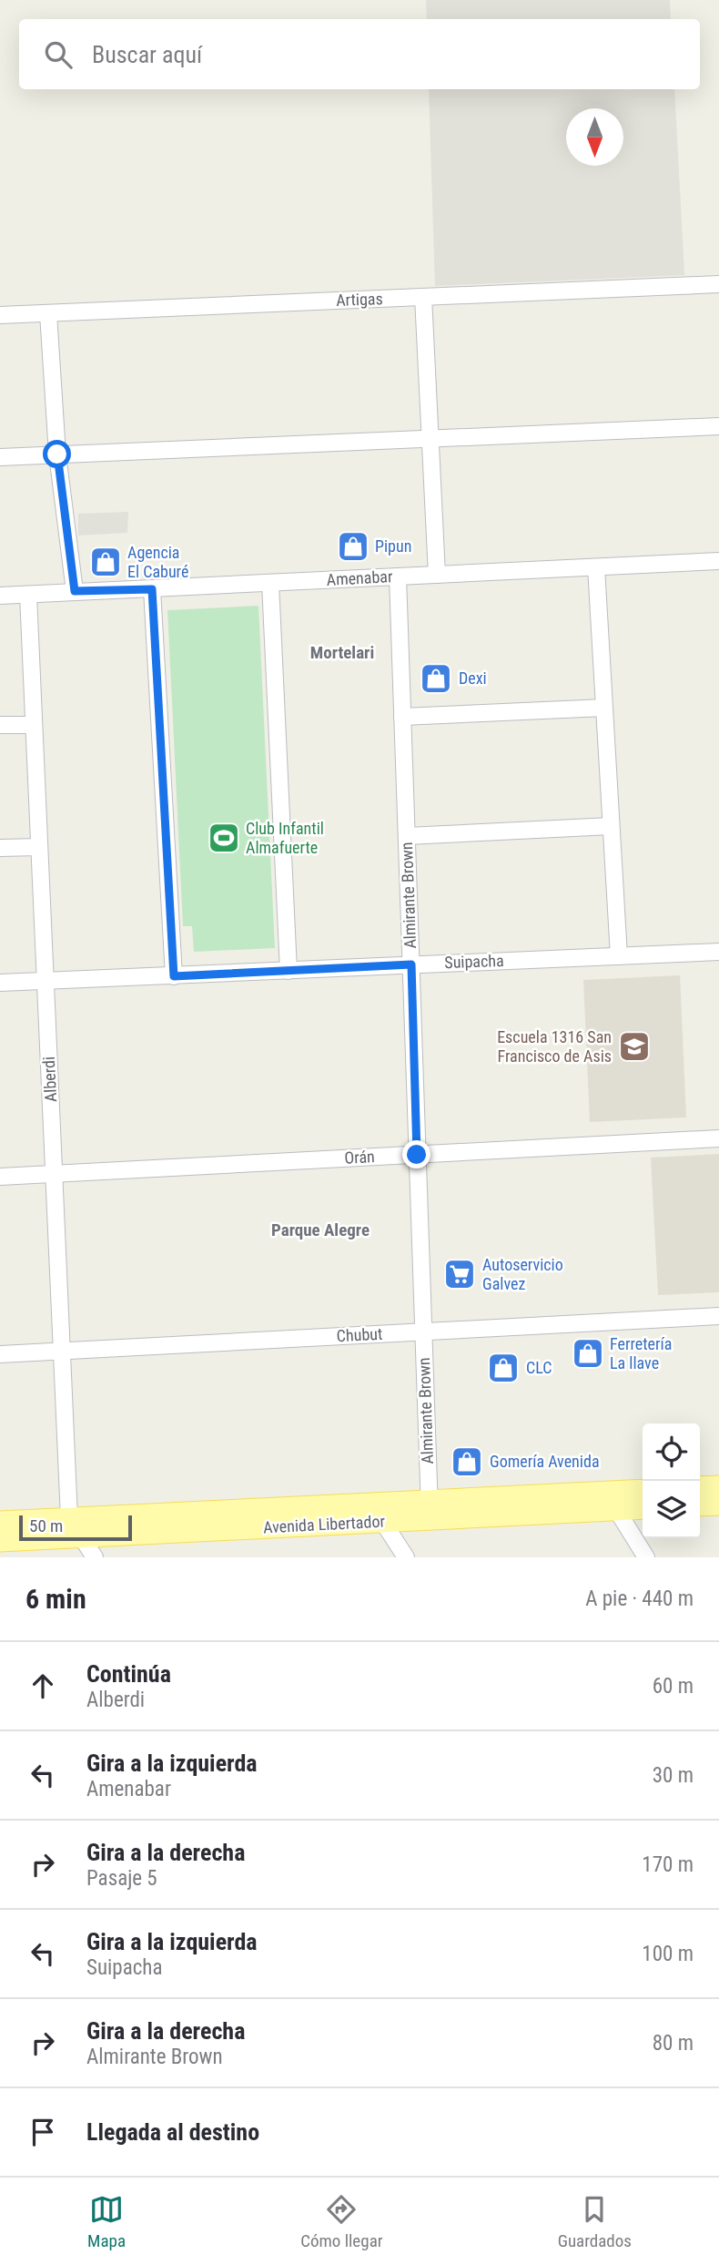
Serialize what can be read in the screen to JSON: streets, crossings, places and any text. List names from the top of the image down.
{
  "streets": {
    "main road": ["Avenida Libertador"],
    "street": [
      "Artigas",
      "Amenabar",
      "Almirante Brown",
      "Suipacha",
      "Alberdi",
      "Orán",
      "Chubut"
    ]
  },
  "crossings": [
    ["Amenabar", "Almirante Brown"],
    ["Amenabar", "Alberdi"],
    ["Almirante Brown", "Suipacha"],
    ["Almirante Brown", "Orán"],
    ["Almirante Brown", "Chubut"],
    ["Almirante Brown", "Avenida Libertador"],
    ["Suipacha", "Alberdi"],
    ["Alberdi", "Orán"],
    ["Alberdi", "Chubut"],
    ["Alberdi", "Avenida Libertador"]
  ],
  "districts": ["Mortelari", "Parque Alegre"],
  "places": {
    "shop": [
      "Pipun",
      "Agencia El Caburé",
      "Dexi",
      "Ferretería La llave",
      "CLC",
      "Gomería Avenida"
    ],
    "sports": ["Club Infantil Almafuerte"],
    "school or university": ["Escuela 1316 San Francisco de Asis"],
    "supermarket": ["Autoservicio Galvez"]
  },
  "scale_bar": "50 m",
  "north": "bottom",
  "page": {
    "search": "Buscar aquí",
    "scale": "50 m",
    "heading": ["6 min", "A pie · 440 m"],
    "list": [
      ["Continúa", "Alberdi", "60 m"],
      ["Gira a la izquierda", "Amenabar", "30 m"],
      ["Gira a la derecha", "Pasaje 5", "170 m"],
      ["Gira a la izquierda", "Suipacha", "100 m"],
      ["Gira a la derecha", "Almirante Brown", "80 m"],
      "Llegada al destino"
    ],
    "nav": ["Mapa", "Cómo llegar", "Guardados"]
  }
}
